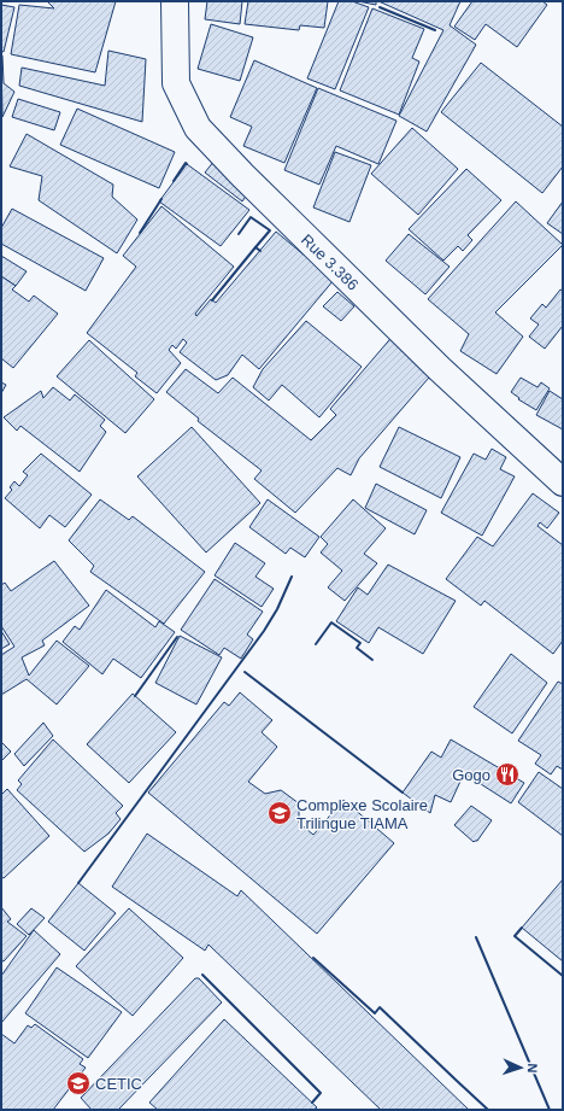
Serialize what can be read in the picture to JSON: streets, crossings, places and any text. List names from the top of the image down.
{
  "streets": {
    "street": ["Rue 3.386"]
  },
  "places": {
    "restaurant": ["Gogo"],
    "school or university": ["Complexe Scolaire Trilingue TIAMA", "CETIC"]
  },
  "north": "right"
}
